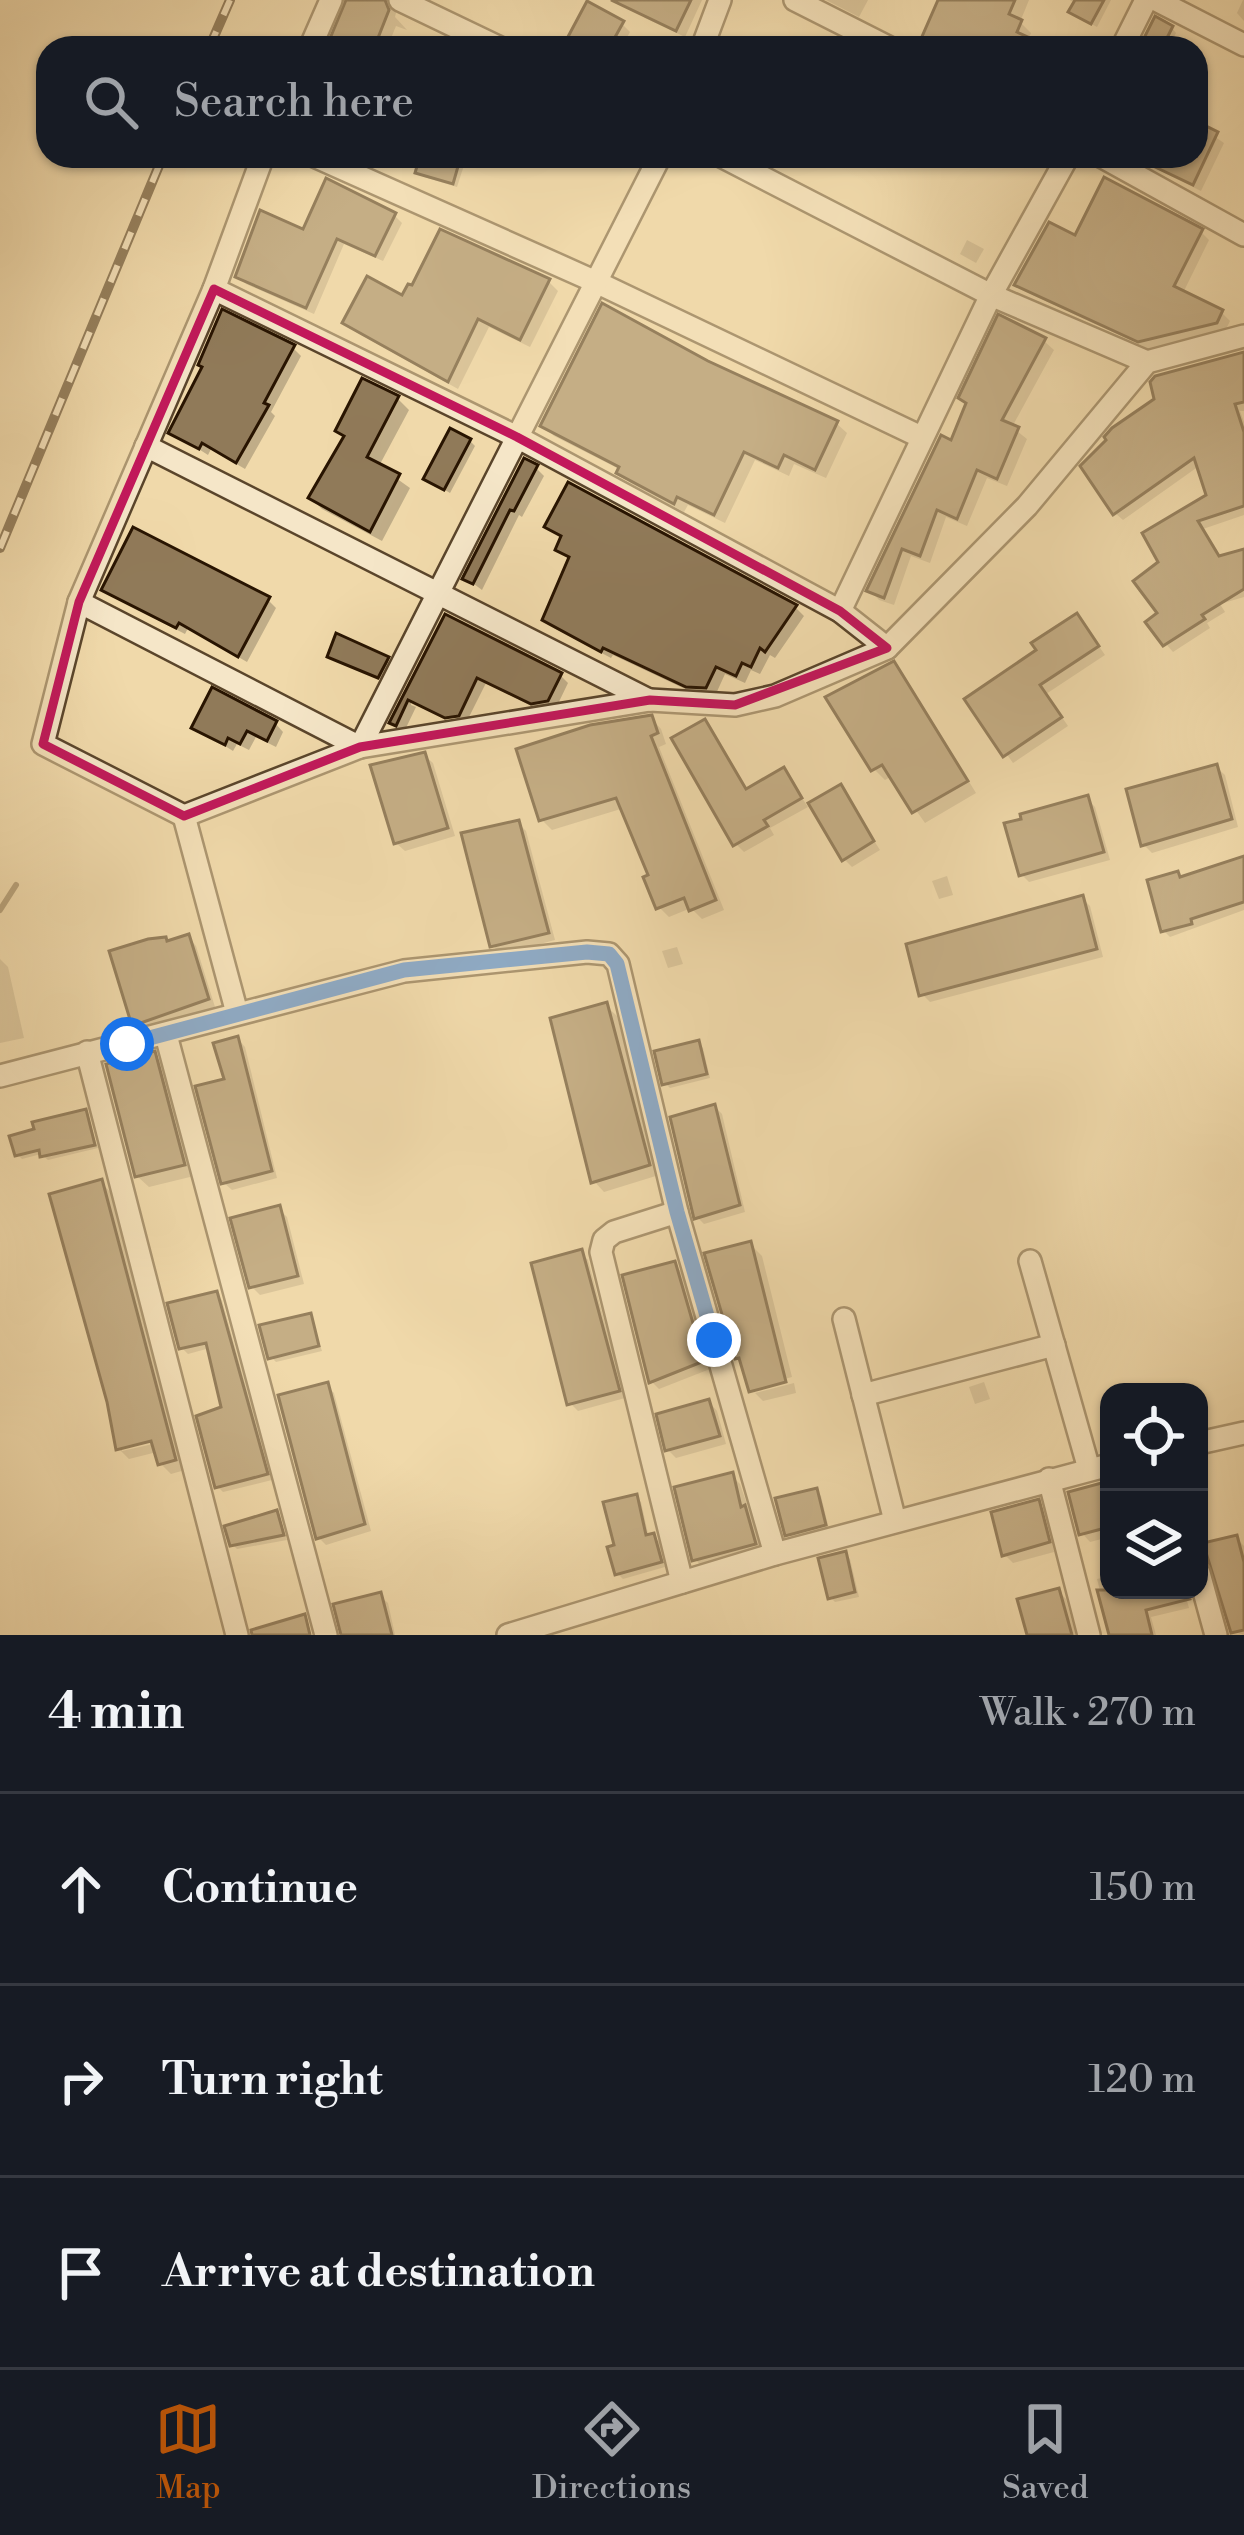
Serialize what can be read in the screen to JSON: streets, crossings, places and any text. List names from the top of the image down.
{
  "page": {
    "search": "Search here",
    "heading": ["4 min", "Walk · 270 m"],
    "list": [
      ["Continue", "150 m"],
      ["Turn right", "120 m"],
      "Arrive at destination"
    ],
    "nav": ["Map", "Directions", "Saved"]
  }
}
